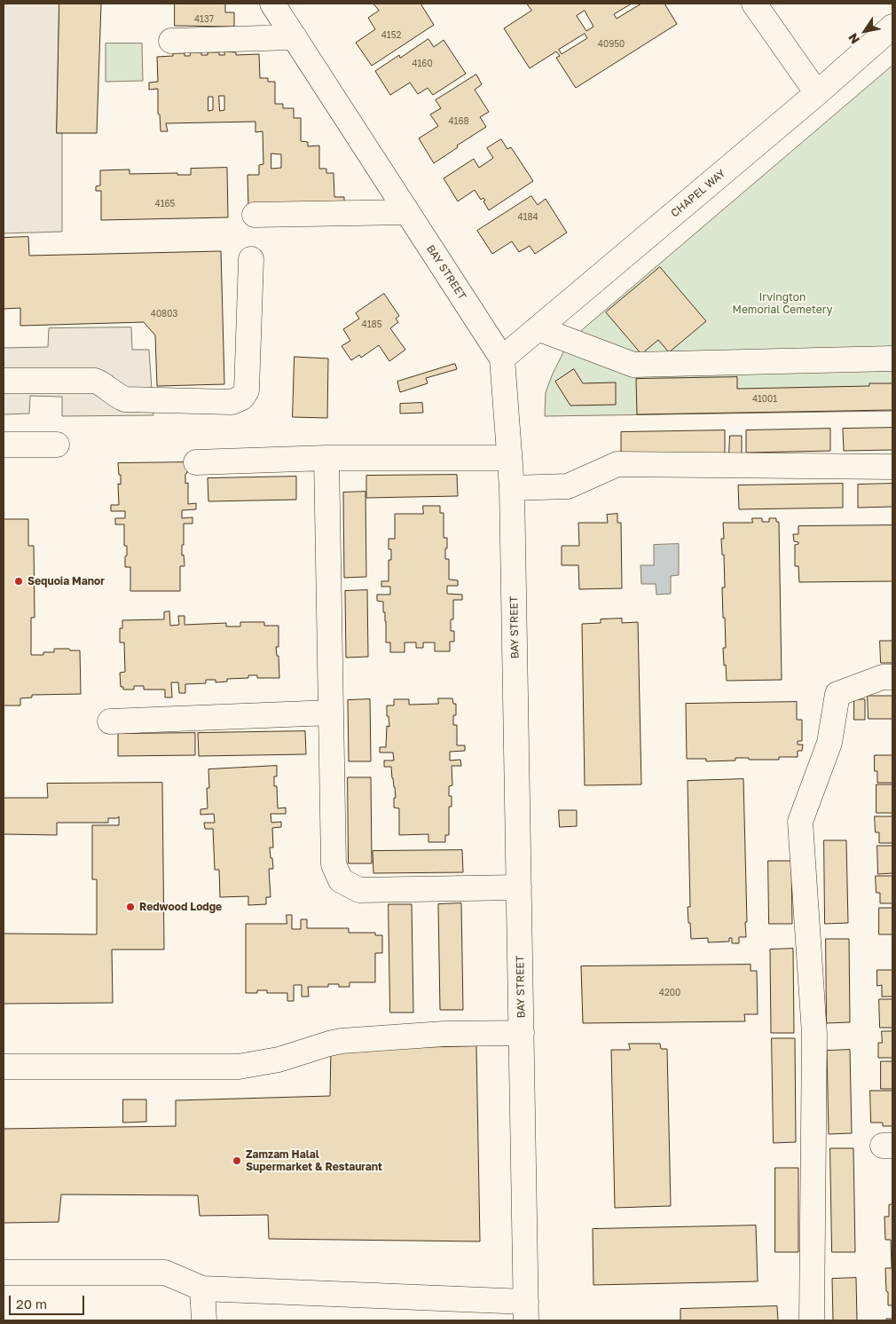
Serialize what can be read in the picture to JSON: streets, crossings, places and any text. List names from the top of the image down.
{
  "streets": {
    "street": ["CHAPEL WAY", "BAY STREET"]
  },
  "crossings": [
    ["CHAPEL WAY", "BAY STREET"]
  ],
  "parks": ["Irvington Memorial Cemetery"],
  "places": ["Sequoia Manor", "Redwood Lodge", "Zamzam Halal Supermarket & Restaurant"],
  "house_numbers": [
    "4137",
    "4152",
    "40950",
    "4160",
    "4168",
    "4165",
    "4184",
    "40803",
    "4185",
    "41001",
    "4200"
  ],
  "scale_bar": "20 m",
  "north": "bottom left"
}
